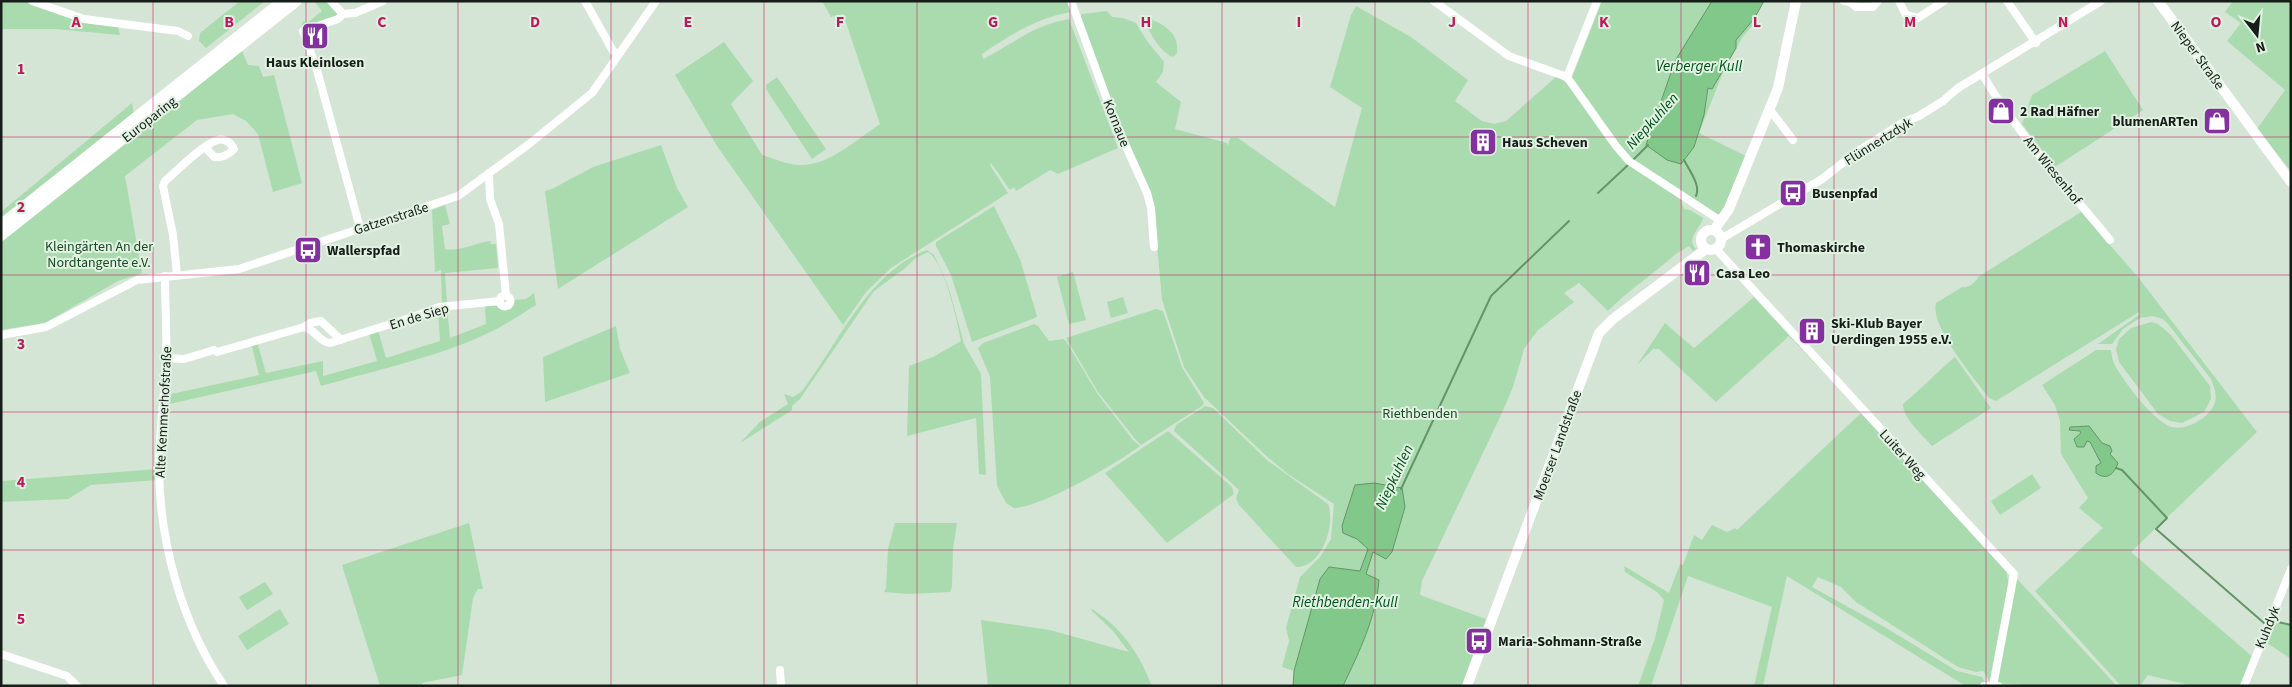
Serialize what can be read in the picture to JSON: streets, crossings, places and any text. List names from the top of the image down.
{
  "streets": {
    "main road": ["Nieper Straße", "Europaring", "Moerser Landstraße"],
    "street": [
      "Kornaue",
      "Flünnertzdyk",
      "Am Wiesenhof",
      "Gatzenstraße",
      "En de Siep",
      "Alte Kemmerhofstraße",
      "Luiter Weg",
      "Kuhdyk"
    ]
  },
  "crossings": [
    ["Flünnertzdyk", "Am Wiesenhof"],
    ["Flünnertzdyk", "Moerser Landstraße"],
    ["Flünnertzdyk", "Luiter Weg"],
    ["Gatzenstraße", "En de Siep"],
    ["Gatzenstraße", "Alte Kemmerhofstraße"],
    ["Moerser Landstraße", "Luiter Weg"]
  ],
  "water": ["Verberger Kull", "Niepkuhlen", "Riethbenden-Kull"],
  "parks": ["Kleingärten An der Nordtangente e.V.", "Riethbenden"],
  "places": {
    "restaurant": ["Haus Kleinlosen", "Casa Leo"],
    "shop": ["2 Rad Häfner", "blumenARTen"],
    "building": ["Haus Scheven", "Ski-Klub Bayer Uerdingen 1955 e.V."],
    "bus stop": ["Busenpfad", "Wallerspfad", "Maria-Sohmann-Straße"],
    "church": ["Thomaskirche"]
  },
  "north": "bottom",
  "grid": {
    "columns": [
      "A",
      "B",
      "C",
      "D",
      "E",
      "F",
      "G",
      "H",
      "I",
      "J",
      "K",
      "L",
      "M",
      "N",
      "O"
    ],
    "rows": [
      "1",
      "2",
      "3",
      "4",
      "5"
    ]
  }
}
